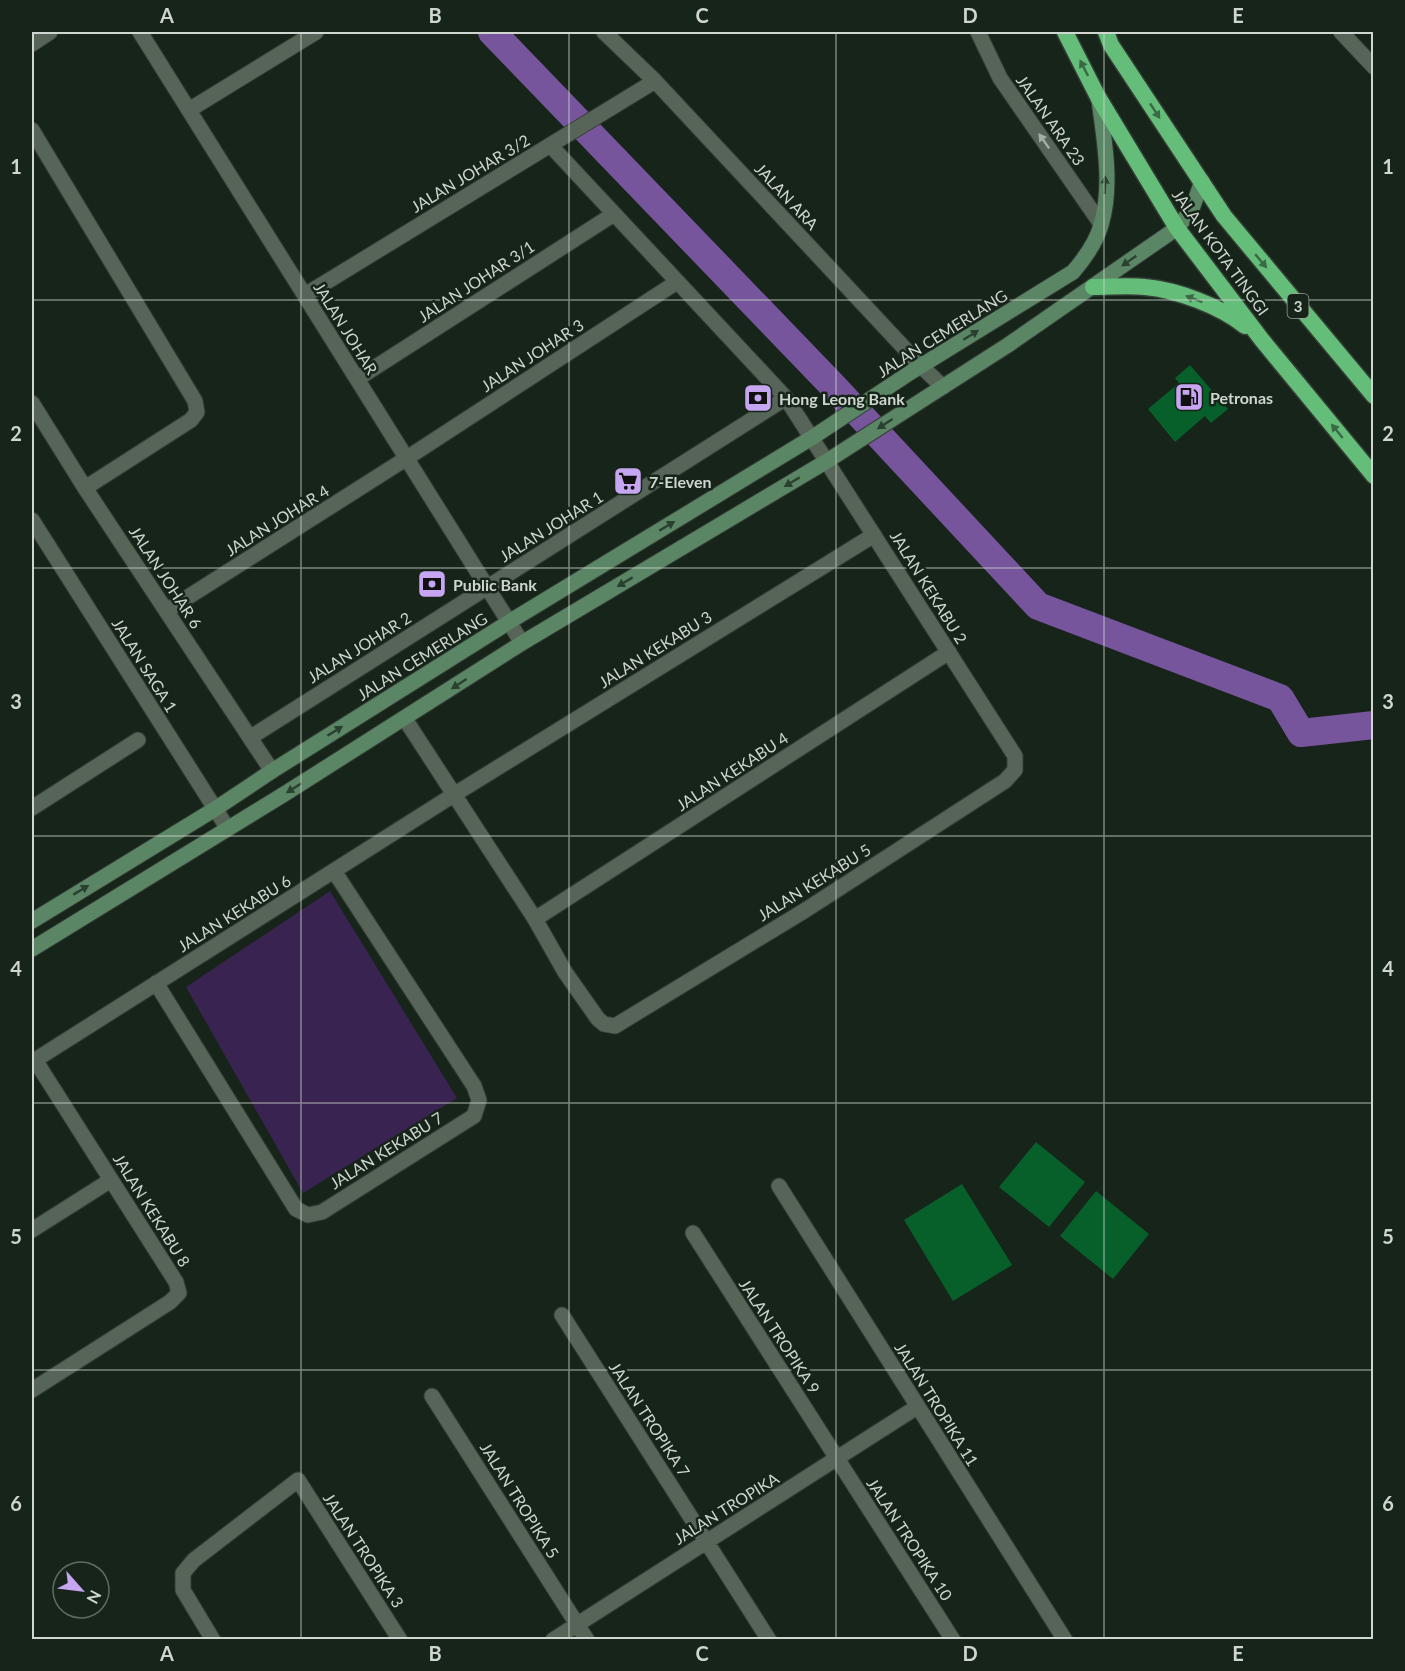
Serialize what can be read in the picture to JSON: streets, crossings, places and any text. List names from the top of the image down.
{
  "streets": {
    "highway": ["JALAN KOTA TINGGI", "3"],
    "main road": ["JALAN CEMERLANG"],
    "street": [
      "JALAN ARA 23",
      "JALAN JOHAR 3/2",
      "JALAN ARA",
      "JALAN JOHAR 3/1",
      "JALAN JOHAR",
      "JALAN JOHAR 3",
      "JALAN JOHAR 4",
      "JALAN JOHAR 1",
      "JALAN JOHAR 6",
      "JALAN KEKABU 2",
      "JALAN JOHAR 2",
      "JALAN KEKABU 3",
      "JALAN SAGA 1",
      "JALAN KEKABU 4",
      "JALAN KEKABU 5",
      "JALAN KEKABU 6",
      "JALAN KEKABU 7",
      "JALAN KEKABU 8",
      "JALAN TROPIKA 9",
      "JALAN TROPIKA 11",
      "JALAN TROPIKA 7",
      "JALAN TROPIKA 5",
      "JALAN TROPIKA",
      "JALAN TROPIKA 10",
      "JALAN TROPIKA 3"
    ]
  },
  "crossings": [
    ["JALAN ARA 23", "JALAN CEMERLANG"],
    ["JALAN JOHAR 3/2", "JALAN ARA"],
    ["JALAN JOHAR 3/2", "JALAN JOHAR"],
    ["JALAN ARA", "JALAN CEMERLANG"],
    ["JALAN KOTA TINGGI", "JALAN CEMERLANG"],
    ["JALAN JOHAR 3/1", "JALAN JOHAR"],
    ["JALAN JOHAR", "JALAN CEMERLANG"],
    ["JALAN JOHAR", "JALAN JOHAR 3"],
    ["JALAN JOHAR", "JALAN JOHAR 4"],
    ["JALAN JOHAR", "JALAN JOHAR 1"],
    ["JALAN JOHAR", "JALAN JOHAR 2"],
    ["JALAN CEMERLANG", "JALAN JOHAR 6"],
    ["JALAN CEMERLANG", "JALAN KEKABU 2"],
    ["JALAN CEMERLANG", "JALAN SAGA 1"],
    ["JALAN JOHAR 3", "JALAN JOHAR 4"],
    ["JALAN JOHAR 4", "JALAN JOHAR 6"],
    ["JALAN JOHAR 1", "JALAN JOHAR 2"],
    ["JALAN JOHAR 6", "JALAN JOHAR 2"],
    ["JALAN KEKABU 2", "JALAN KEKABU 3"],
    ["JALAN KEKABU 2", "JALAN KEKABU 4"],
    ["JALAN KEKABU 2", "JALAN KEKABU 5"],
    ["JALAN KEKABU 3", "JALAN KEKABU 6"],
    ["JALAN KEKABU 4", "JALAN KEKABU 5"],
    ["JALAN KEKABU 6", "JALAN KEKABU 7"],
    ["JALAN KEKABU 6", "JALAN KEKABU 8"],
    ["JALAN TROPIKA 9", "JALAN TROPIKA"],
    ["JALAN TROPIKA 9", "JALAN TROPIKA 10"],
    ["JALAN TROPIKA 11", "JALAN TROPIKA"],
    ["JALAN TROPIKA 7", "JALAN TROPIKA"],
    ["JALAN TROPIKA 5", "JALAN TROPIKA"],
    ["JALAN TROPIKA", "JALAN TROPIKA 10"]
  ],
  "one_way": ["JALAN ARA 23"],
  "places": {
    "fuel station": ["Petronas"],
    "bank": ["Hong Leong Bank", "Public Bank"],
    "supermarket": ["7-Eleven"]
  },
  "north": "bottom right",
  "grid": {
    "columns": [
      "A",
      "B",
      "C",
      "D",
      "E"
    ],
    "rows": [
      "1",
      "2",
      "3",
      "4",
      "5",
      "6"
    ]
  }
}
